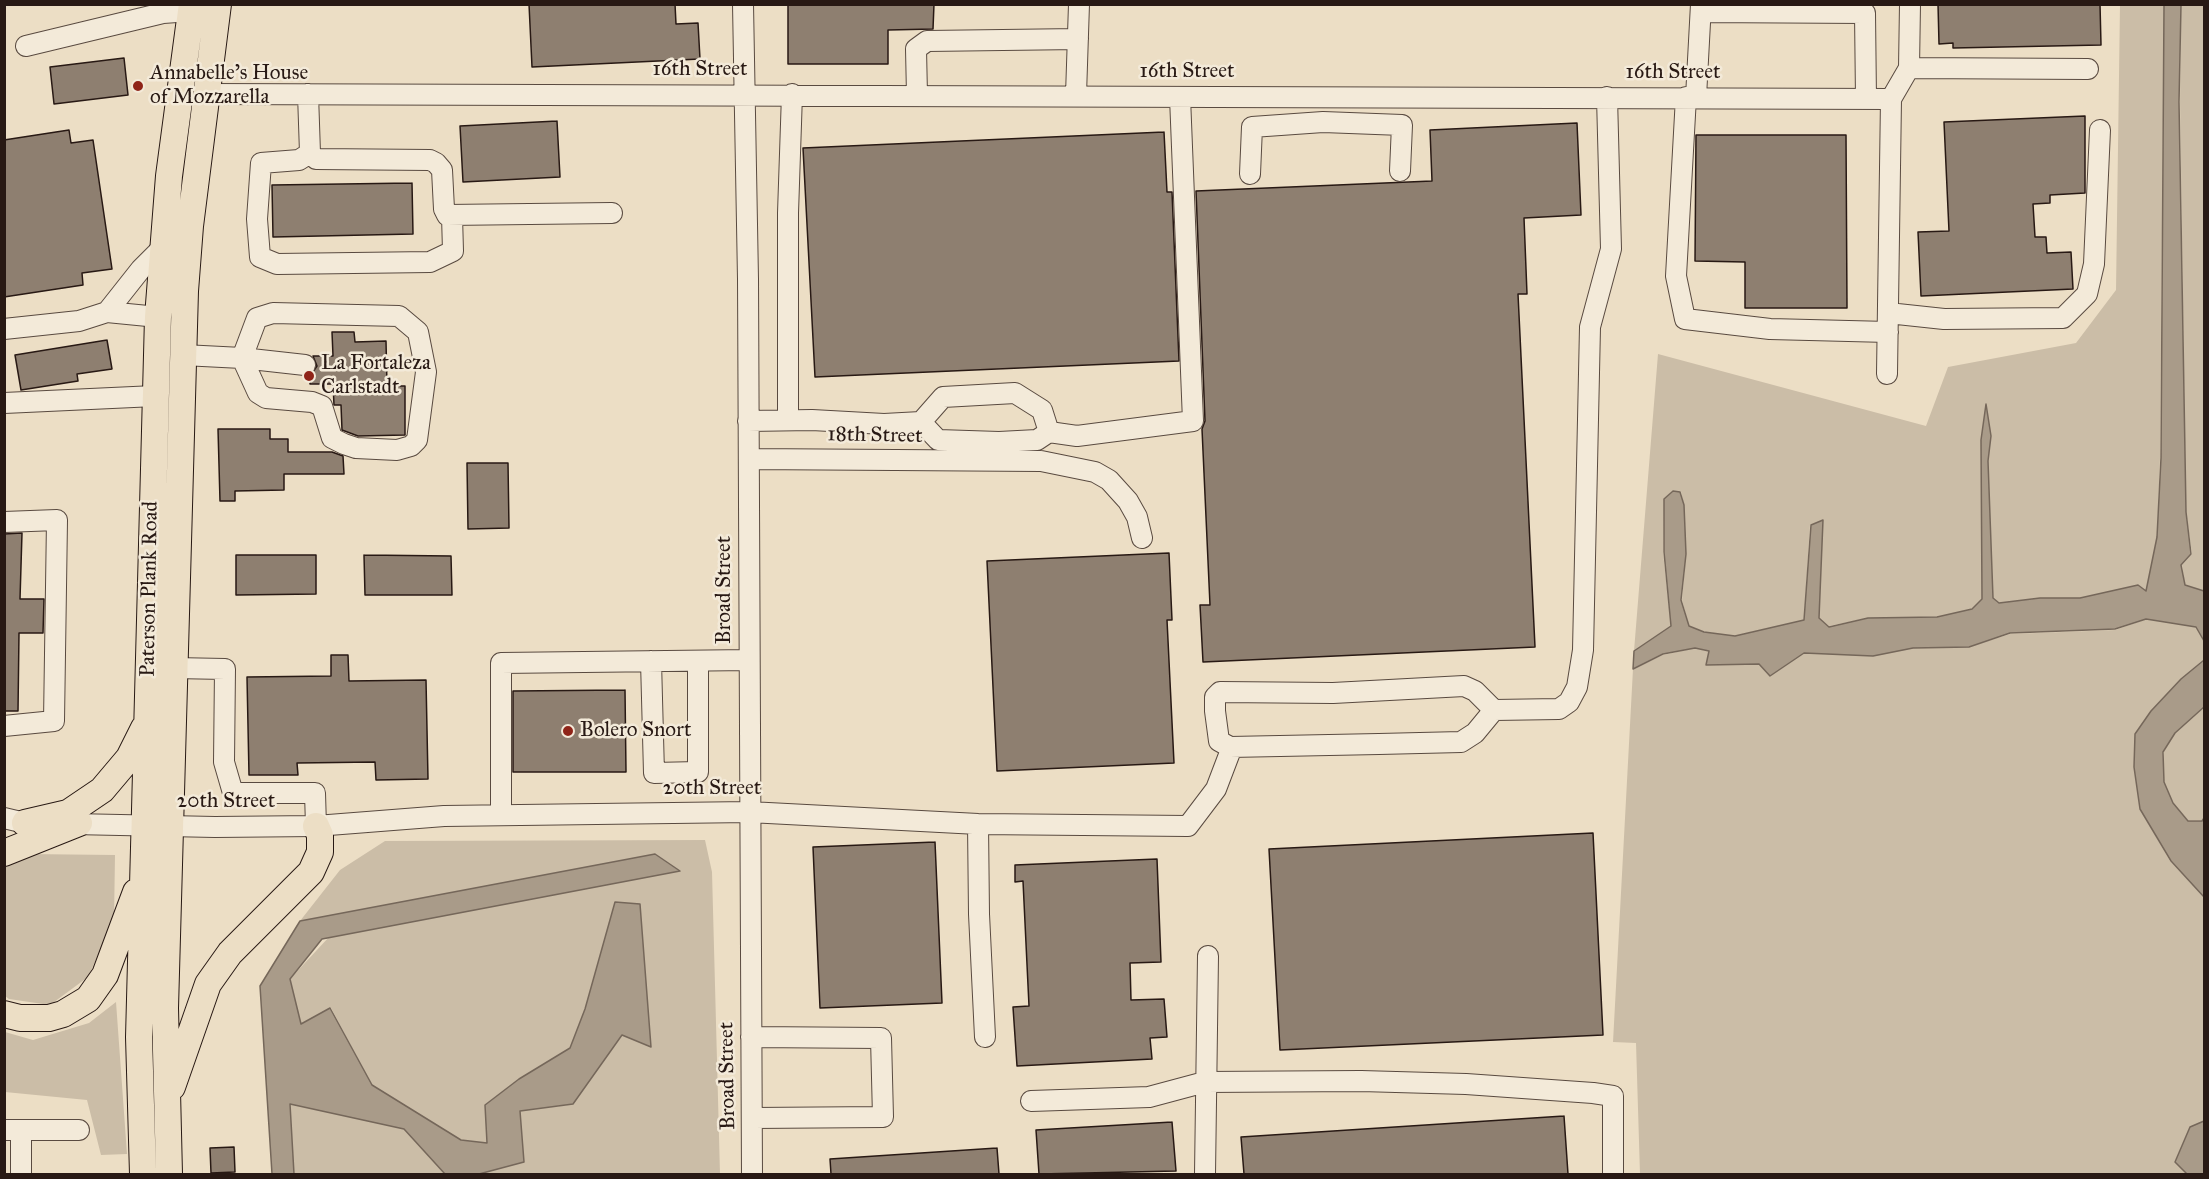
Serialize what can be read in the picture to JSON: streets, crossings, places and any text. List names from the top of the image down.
{
  "streets": {
    "main road": ["Paterson Plank Road"],
    "street": [
      "16th Street",
      "18th Street",
      "Broad Street",
      "20th Street"
    ]
  },
  "crossings": [
    ["16th Street", "Paterson Plank Road"],
    ["16th Street", "Broad Street"],
    ["18th Street", "Broad Street"],
    ["Paterson Plank Road", "20th Street"],
    ["Broad Street", "20th Street"]
  ],
  "places": ["Annabelle's House of Mozzarella", "La Fortaleza Carlstadt", "Bolero Snort"]
}
